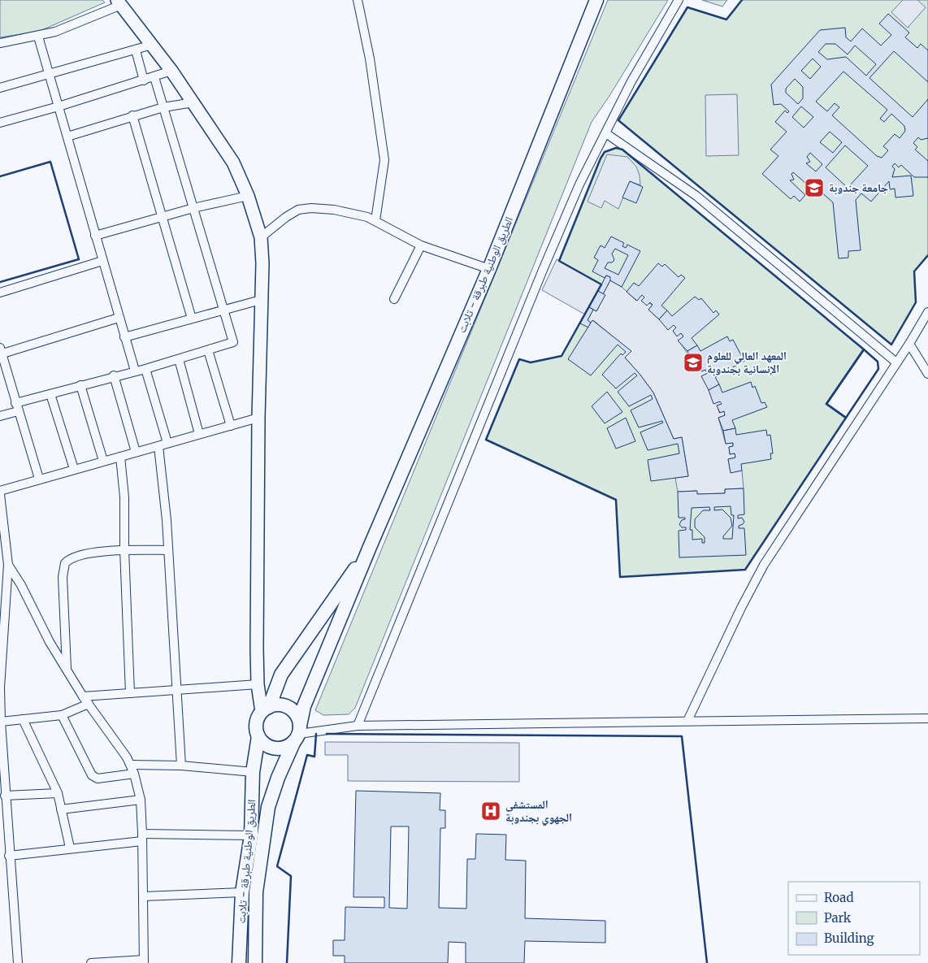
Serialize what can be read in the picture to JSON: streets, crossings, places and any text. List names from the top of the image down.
{
  "streets": {
    "main road": ["الطريق الوطنية طبرقة - تلابت"]
  },
  "places": {
    "school or university": ["جامعة جندوبة", "المعهد العالي للعلوم الإنسانية بجندوبة"],
    "hospital": ["المستشفى الجهوي بجندوبة"]
  },
  "legend": ["Road", "Park", "Building"]
}
